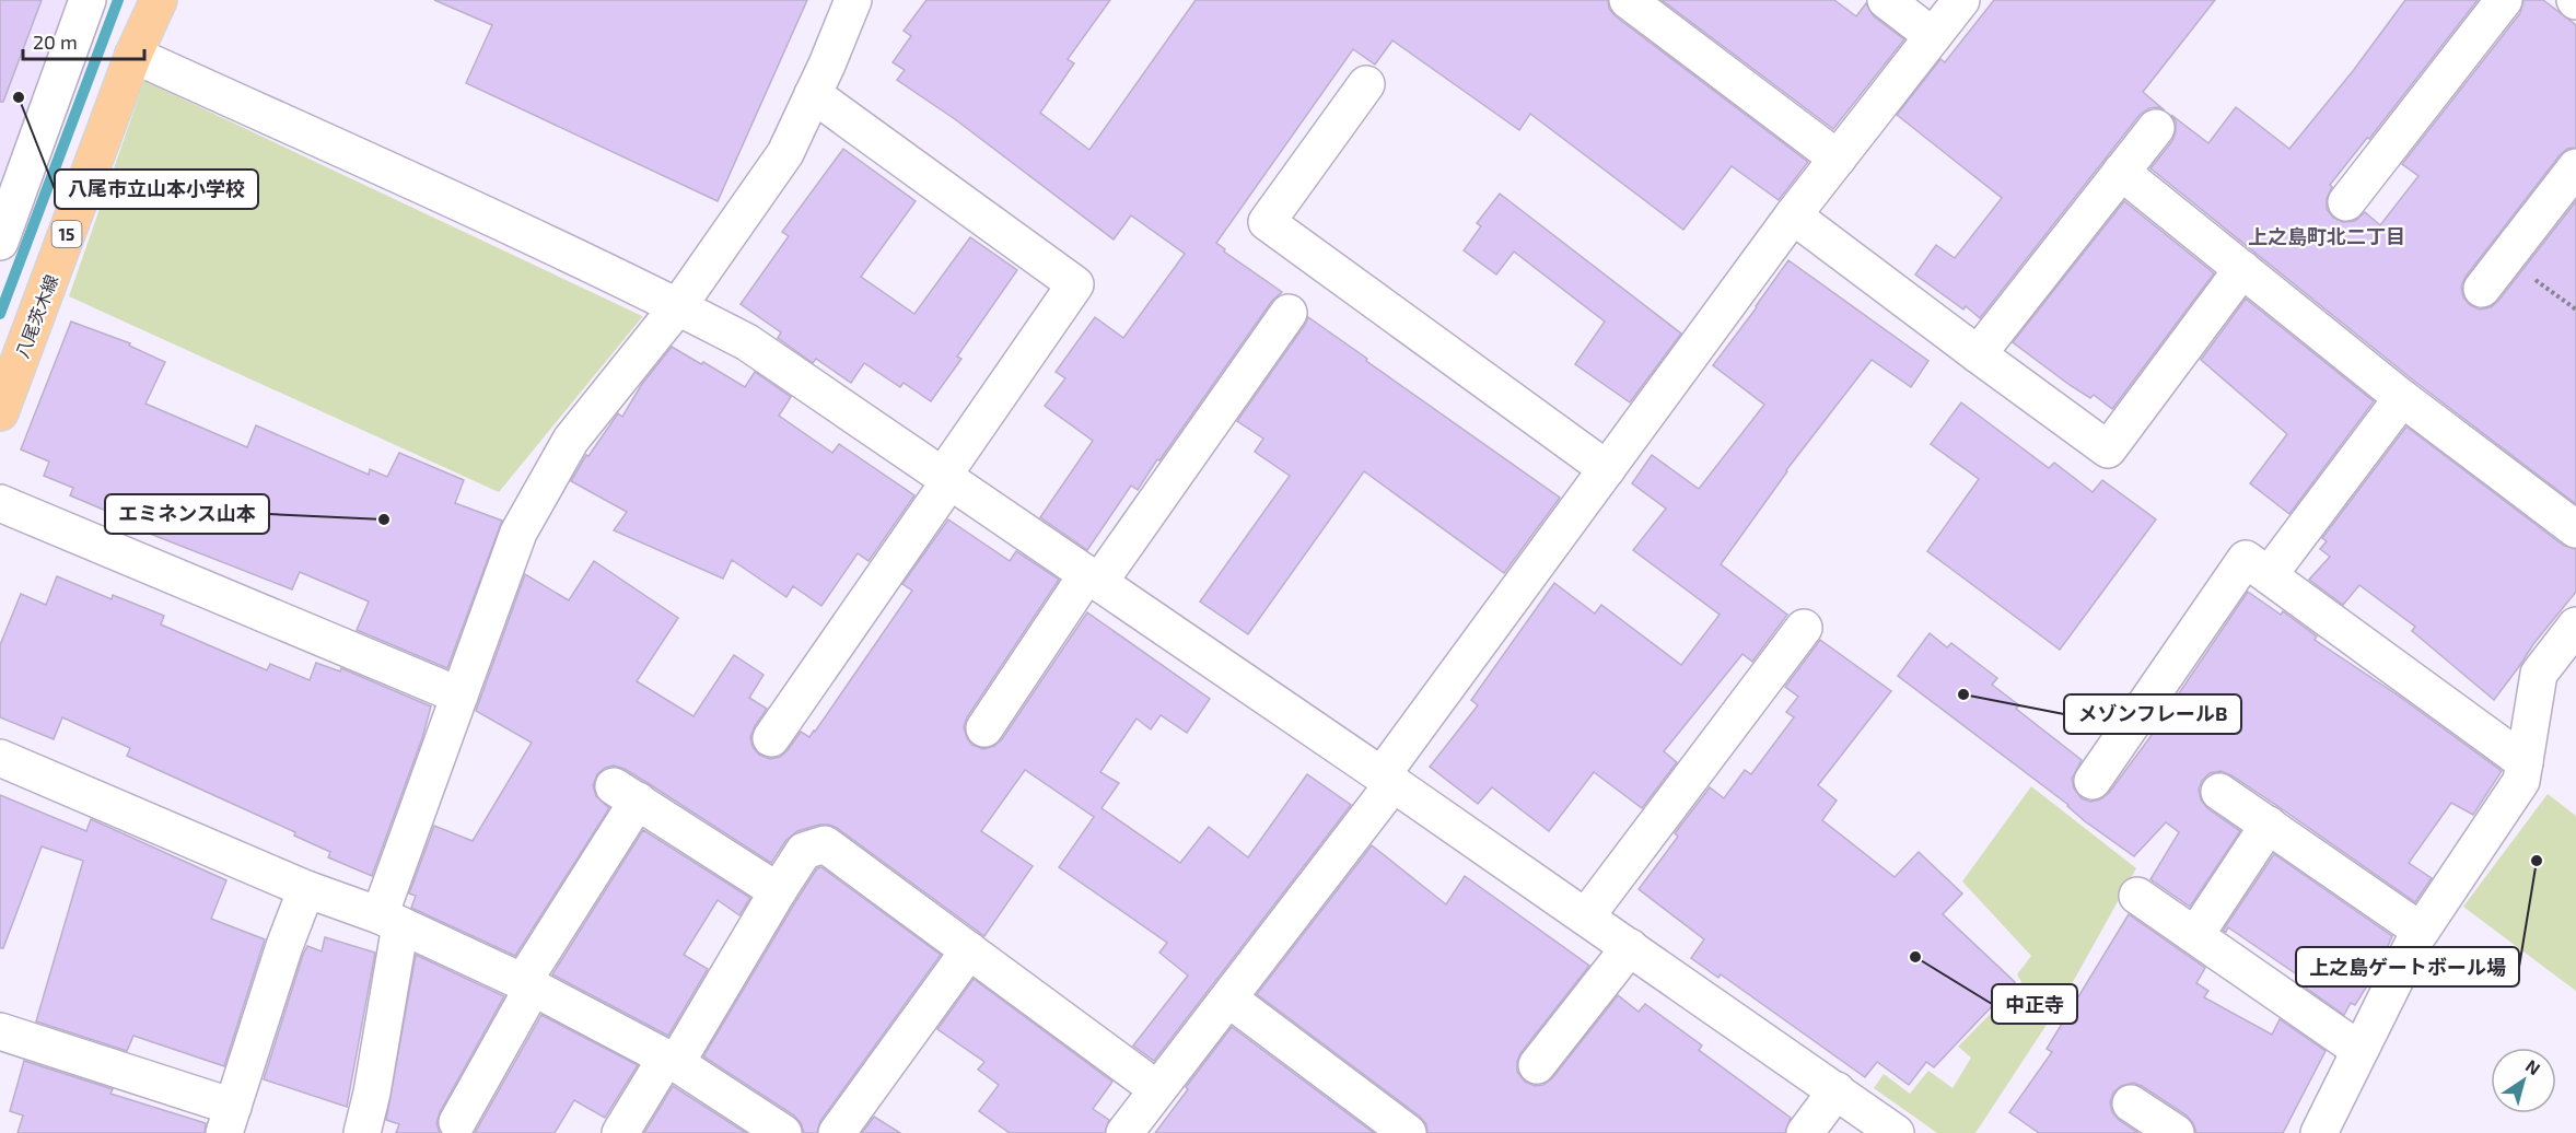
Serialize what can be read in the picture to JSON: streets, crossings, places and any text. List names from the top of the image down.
{
  "streets": {
    "main road": ["15", "八尾茨木線"]
  },
  "districts": ["上之島町北二丁目"],
  "places": [
    "八尾市立山本小学校",
    "エミネンス山本",
    "メゾンフレールB",
    "上之島ゲートボール場",
    "中正寺"
  ],
  "scale_bar": "20 m",
  "north": "top right"
}
